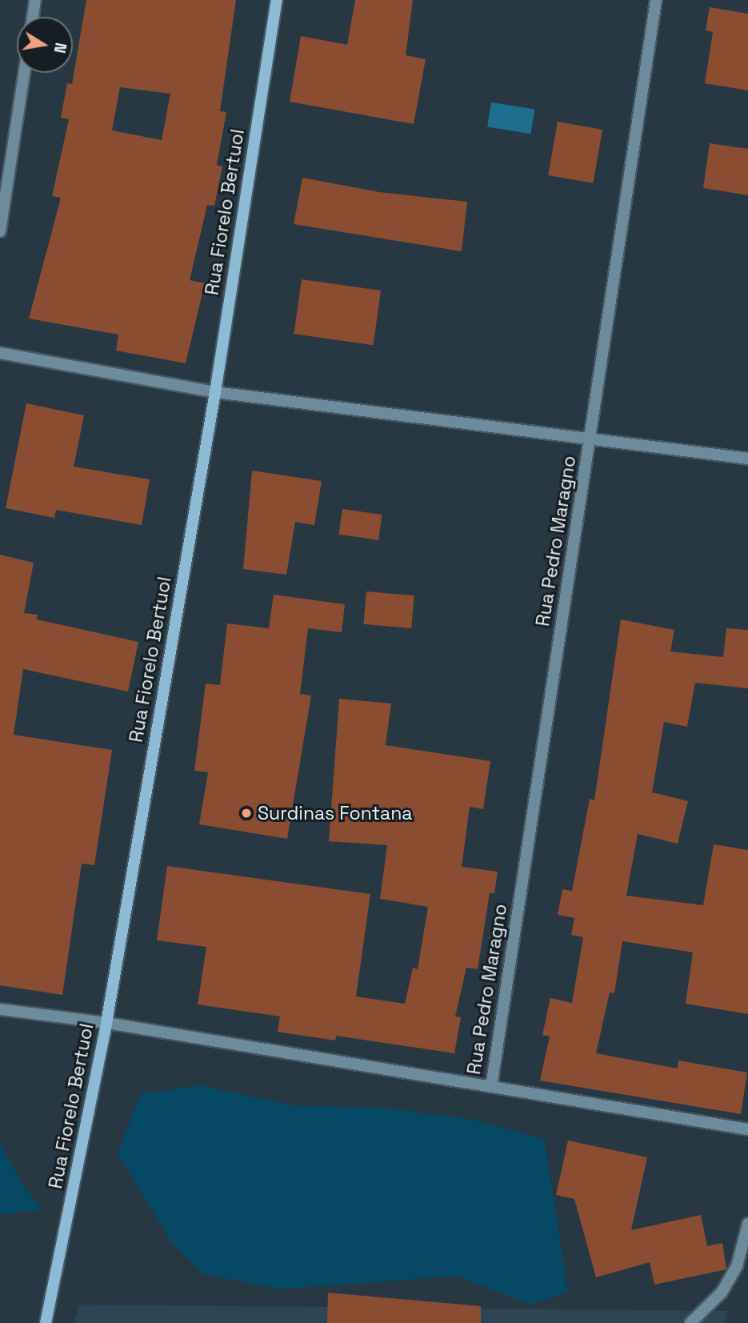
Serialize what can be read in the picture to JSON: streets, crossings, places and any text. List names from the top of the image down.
{
  "streets": {
    "main road": ["Rua Fiorelo Bertuol"],
    "street": ["Rua Pedro Maragno"]
  },
  "places": ["Surdinas Fontana"],
  "north": "right"
}
